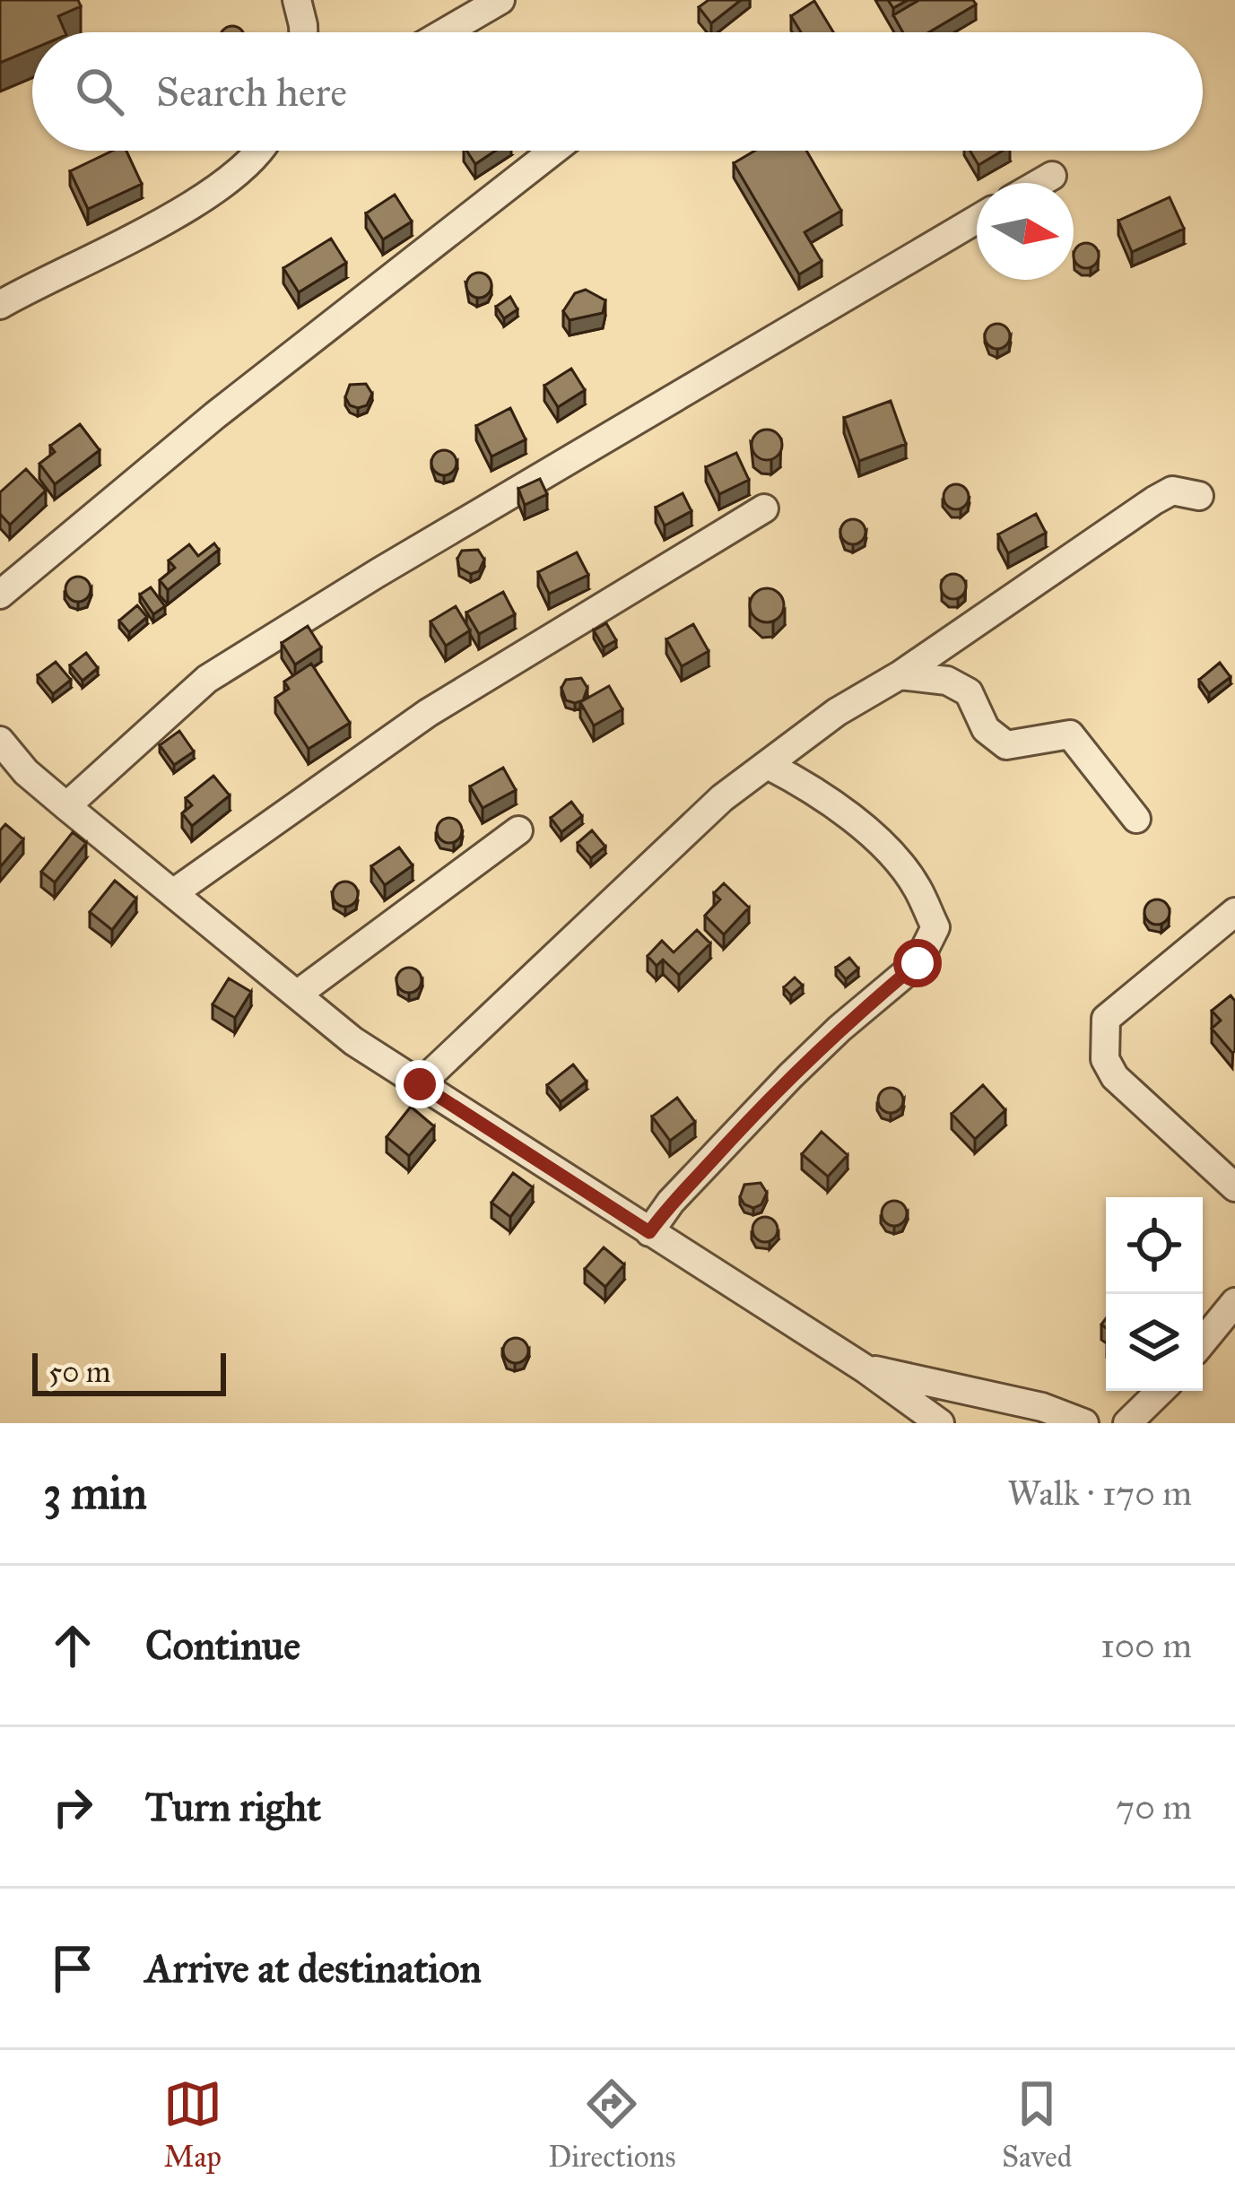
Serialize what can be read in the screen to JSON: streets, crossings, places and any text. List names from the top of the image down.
{
  "scale_bar": "50 m",
  "north": "right",
  "page": {
    "search": "Search here",
    "scale": "50 m",
    "heading": ["3 min", "Walk · 170 m"],
    "list": [
      ["Continue", "100 m"],
      ["Turn right", "70 m"],
      "Arrive at destination"
    ],
    "nav": ["Map", "Directions", "Saved"]
  }
}
